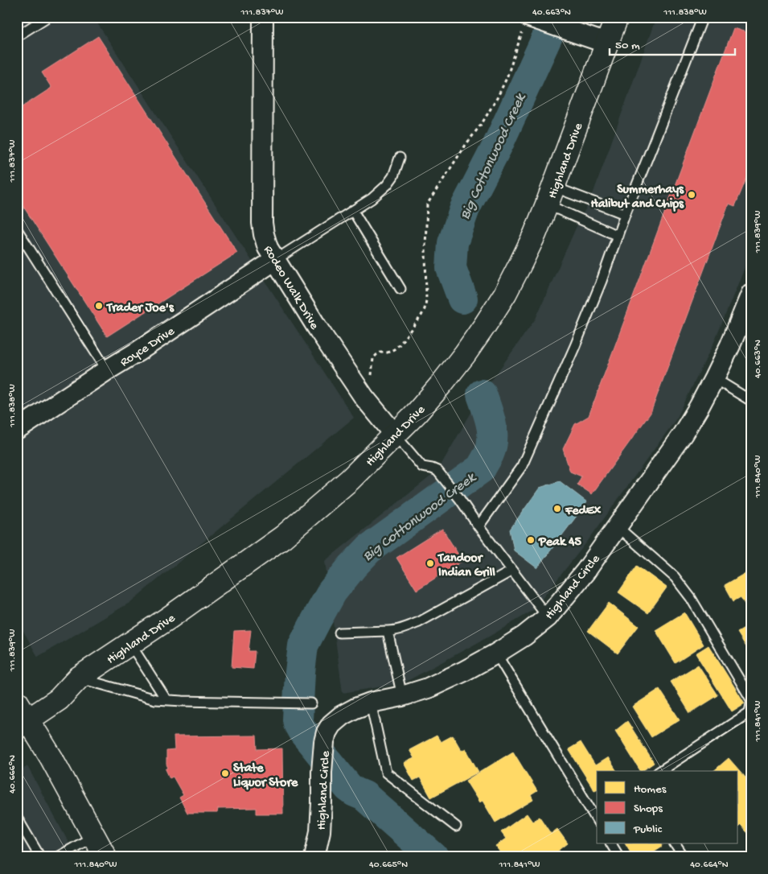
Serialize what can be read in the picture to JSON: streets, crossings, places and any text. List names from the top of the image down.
{
  "streets": {
    "main road": ["Highland Drive"],
    "street": ["Rodeo Walk Drive", "Royce Drive", "Highland Circle"]
  },
  "crossings": [
    ["Highland Drive", "Rodeo Walk Drive"],
    ["Rodeo Walk Drive", "Royce Drive"]
  ],
  "water": ["Big Cottonwood Creek"],
  "places": [
    "Summerhays Halibut and Chips",
    "Trader Joe's",
    "FedEx",
    "Peak 45",
    "Tandoor Indian Grill",
    "State Liquor Store"
  ],
  "legend": ["Homes", "Shops", "Public"],
  "scale_bar": "50 m",
  "coordinates": [
    "111.837°W",
    "40.663°N",
    "111.838°W",
    "111.839°W",
    "111.840°W",
    "111.841°W",
    "40.666°N",
    "40.665°N",
    "40.664°N"
  ]
}
